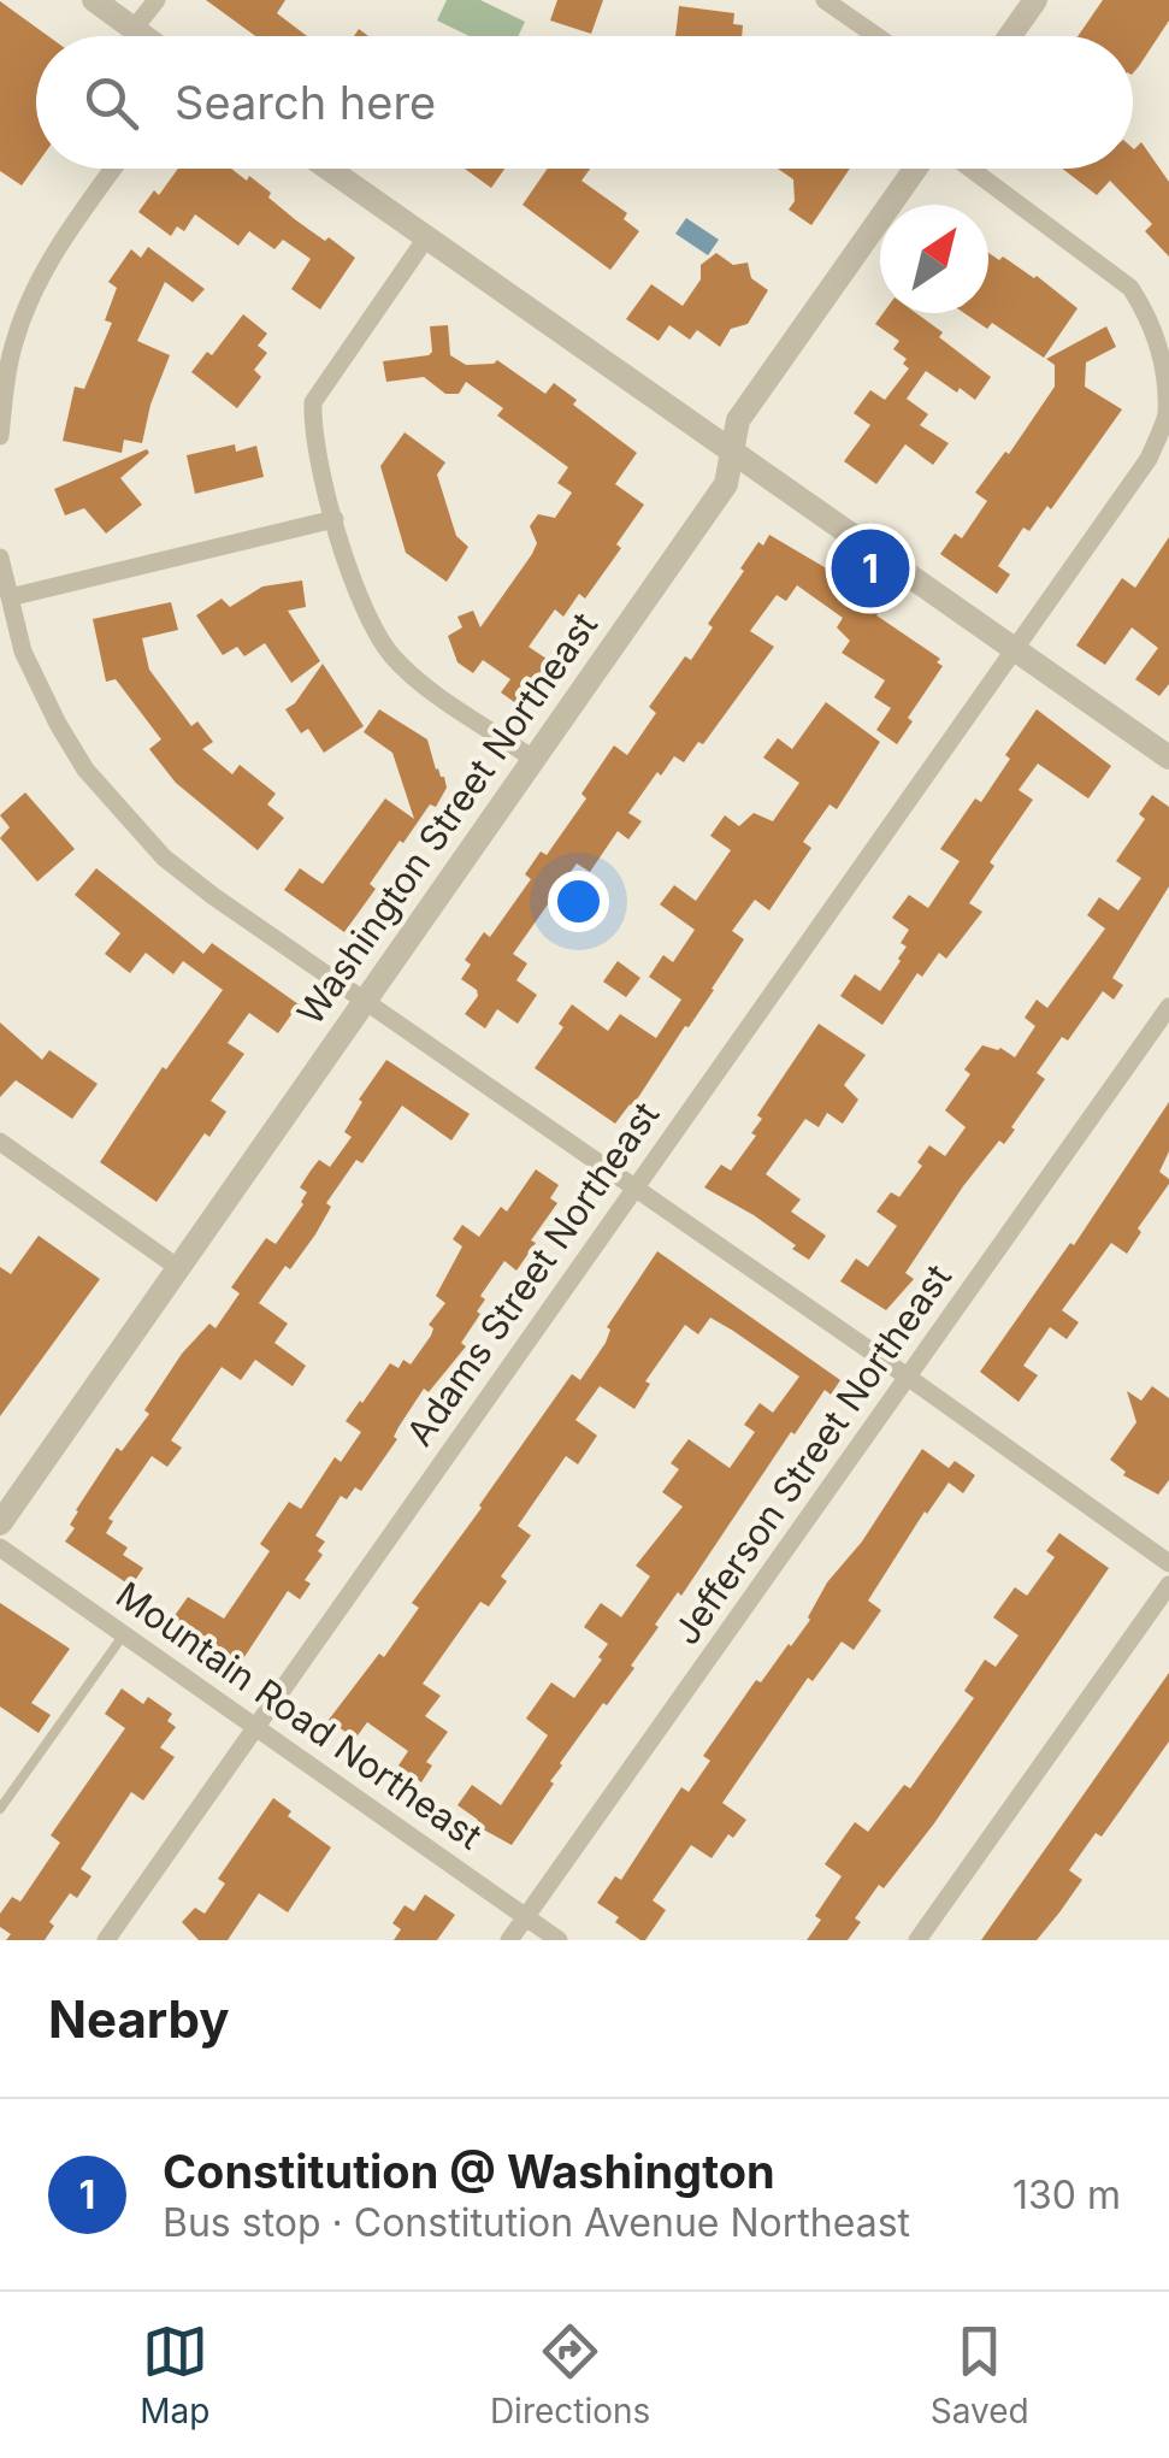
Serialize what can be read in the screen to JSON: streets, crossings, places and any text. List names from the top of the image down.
{
  "streets": {
    "street": [
      "Washington Street Northeast",
      "Adams Street Northeast",
      "Jefferson Street Northeast",
      "Mountain Road Northeast"
    ]
  },
  "crossings": [
    ["Adams Street Northeast", "Mountain Road Northeast"],
    ["Jefferson Street Northeast", "Mountain Road Northeast"]
  ],
  "north": "top right",
  "page": {
    "search": "Search here",
    "pins": "1",
    "heading": "Nearby",
    "list": [
      {
        "mark": "1",
        "name": "Constitution @ Washington",
        "note": "Bus stop · Constitution Avenue Northeast",
        "value": "130 m"
      }
    ],
    "nav": ["Map", "Directions", "Saved"]
  }
}
